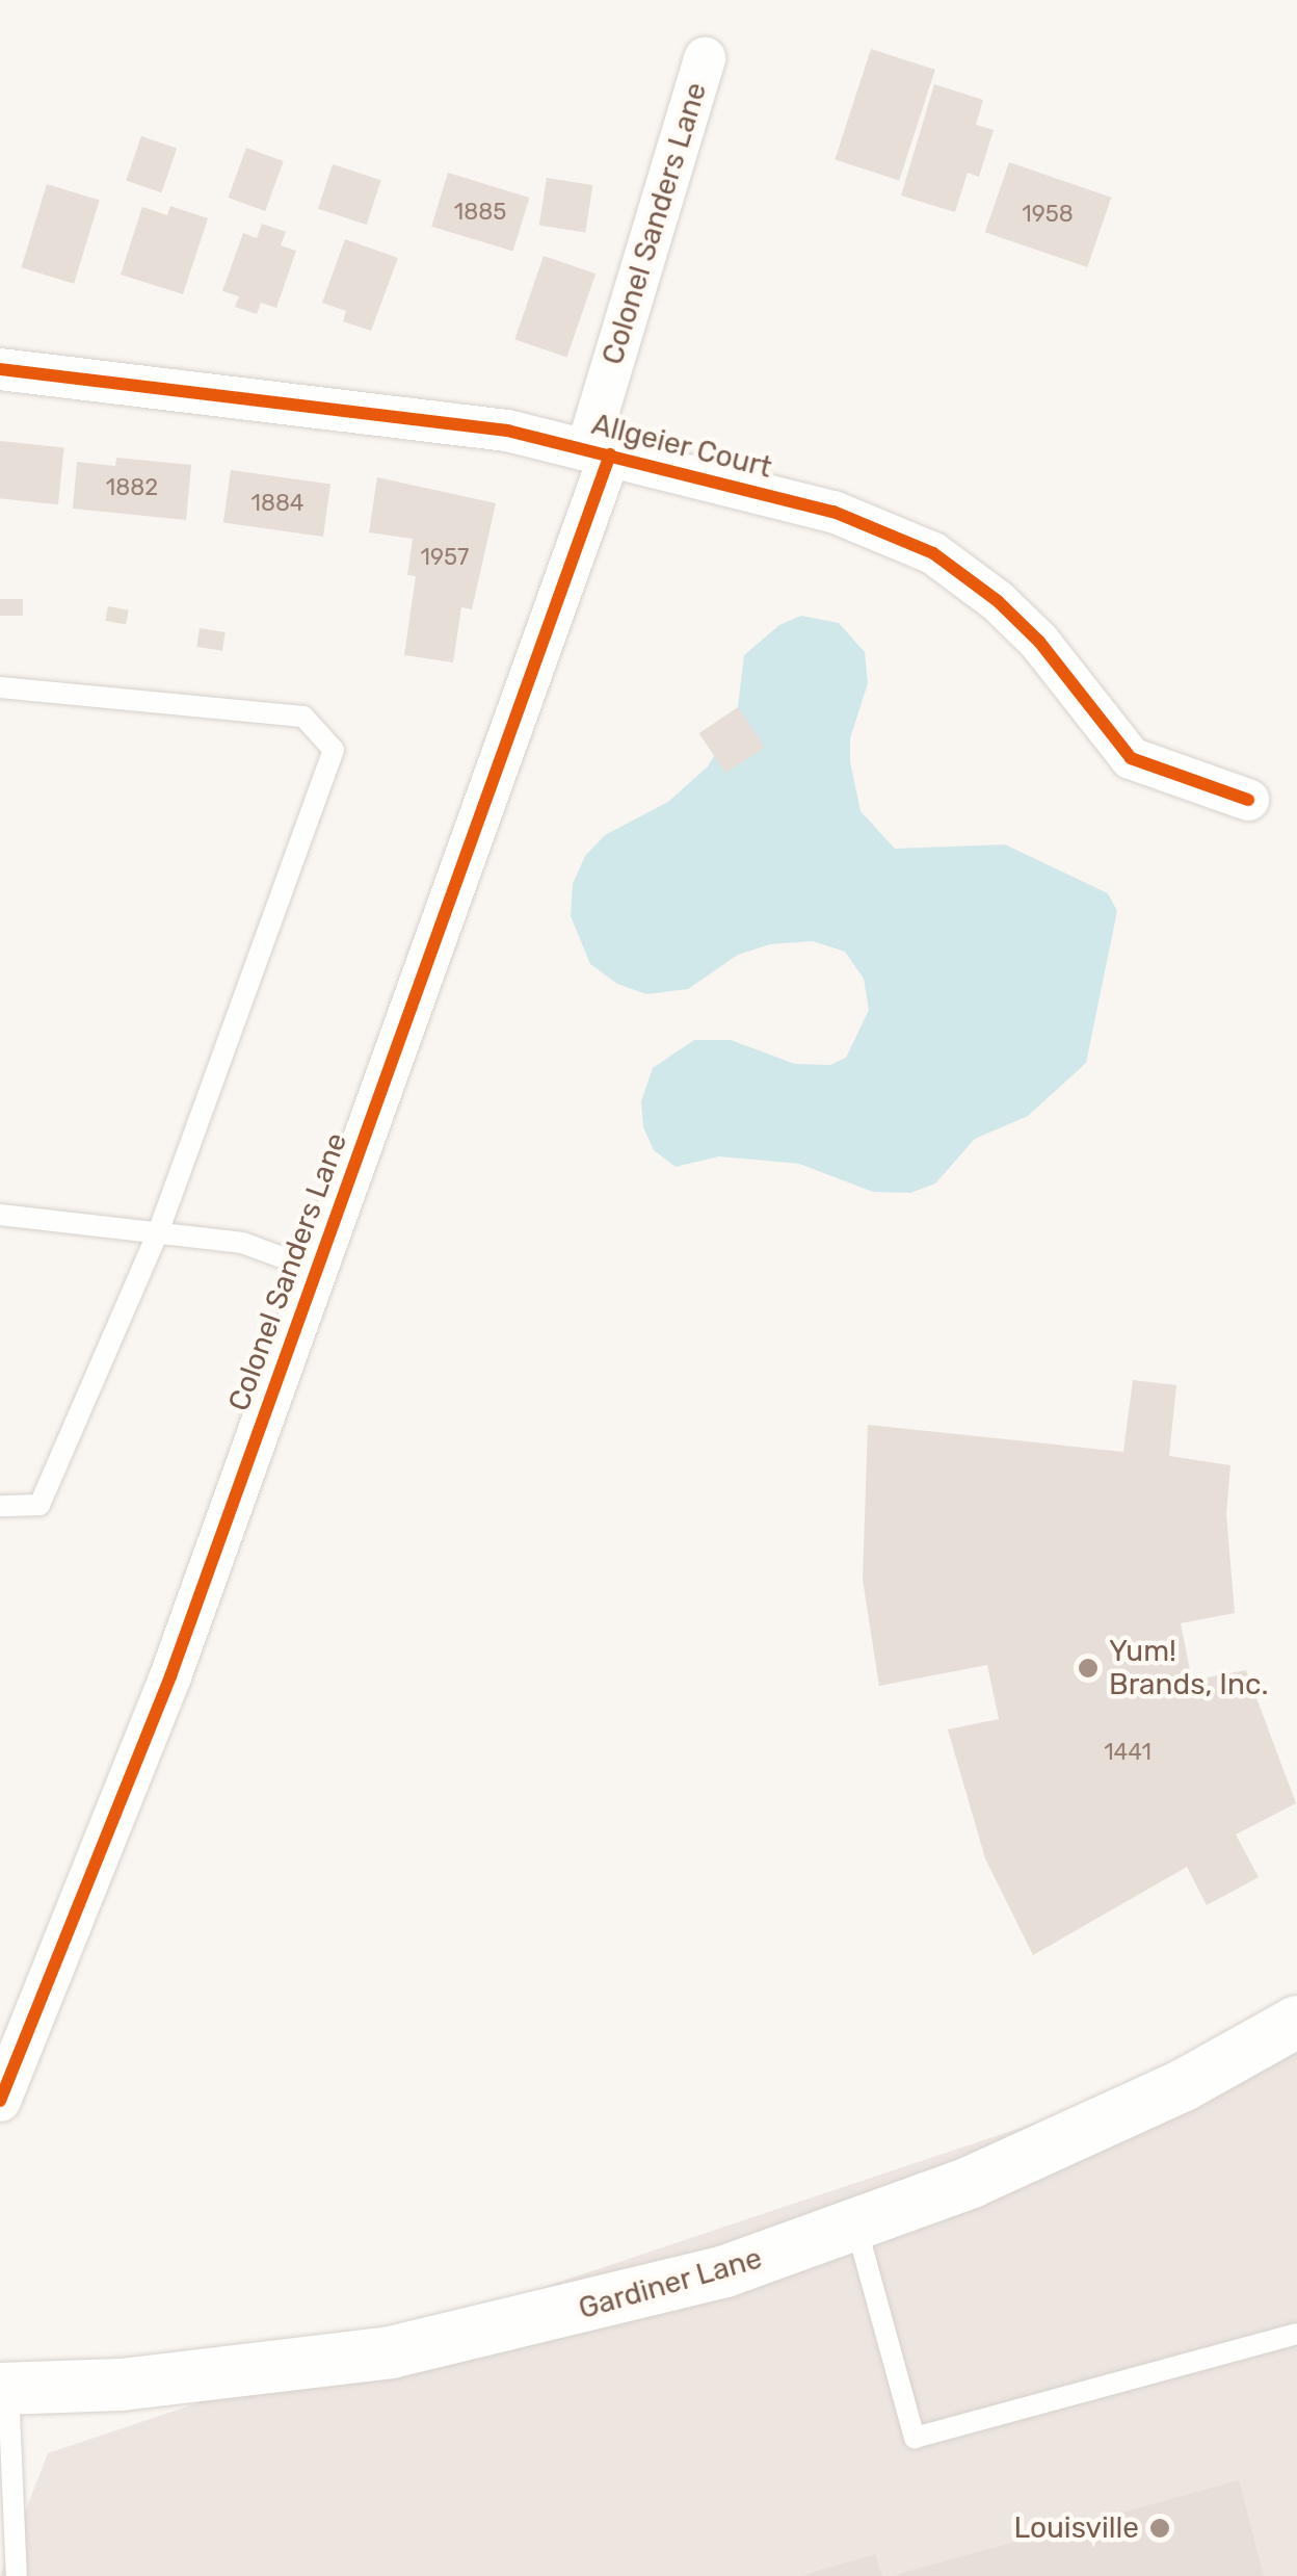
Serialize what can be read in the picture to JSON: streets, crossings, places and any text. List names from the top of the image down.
{
  "streets": {
    "street": ["Colonel Sanders Lane", "Allgeier Court", "Gardiner Lane"]
  },
  "crossings": [
    ["Colonel Sanders Lane", "Allgeier Court"]
  ],
  "places": ["Yum! Brands, Inc.", "Louisville"],
  "house_numbers": [
    "1885",
    "1958",
    "1882",
    "1884",
    "1957",
    "1441"
  ]
}
